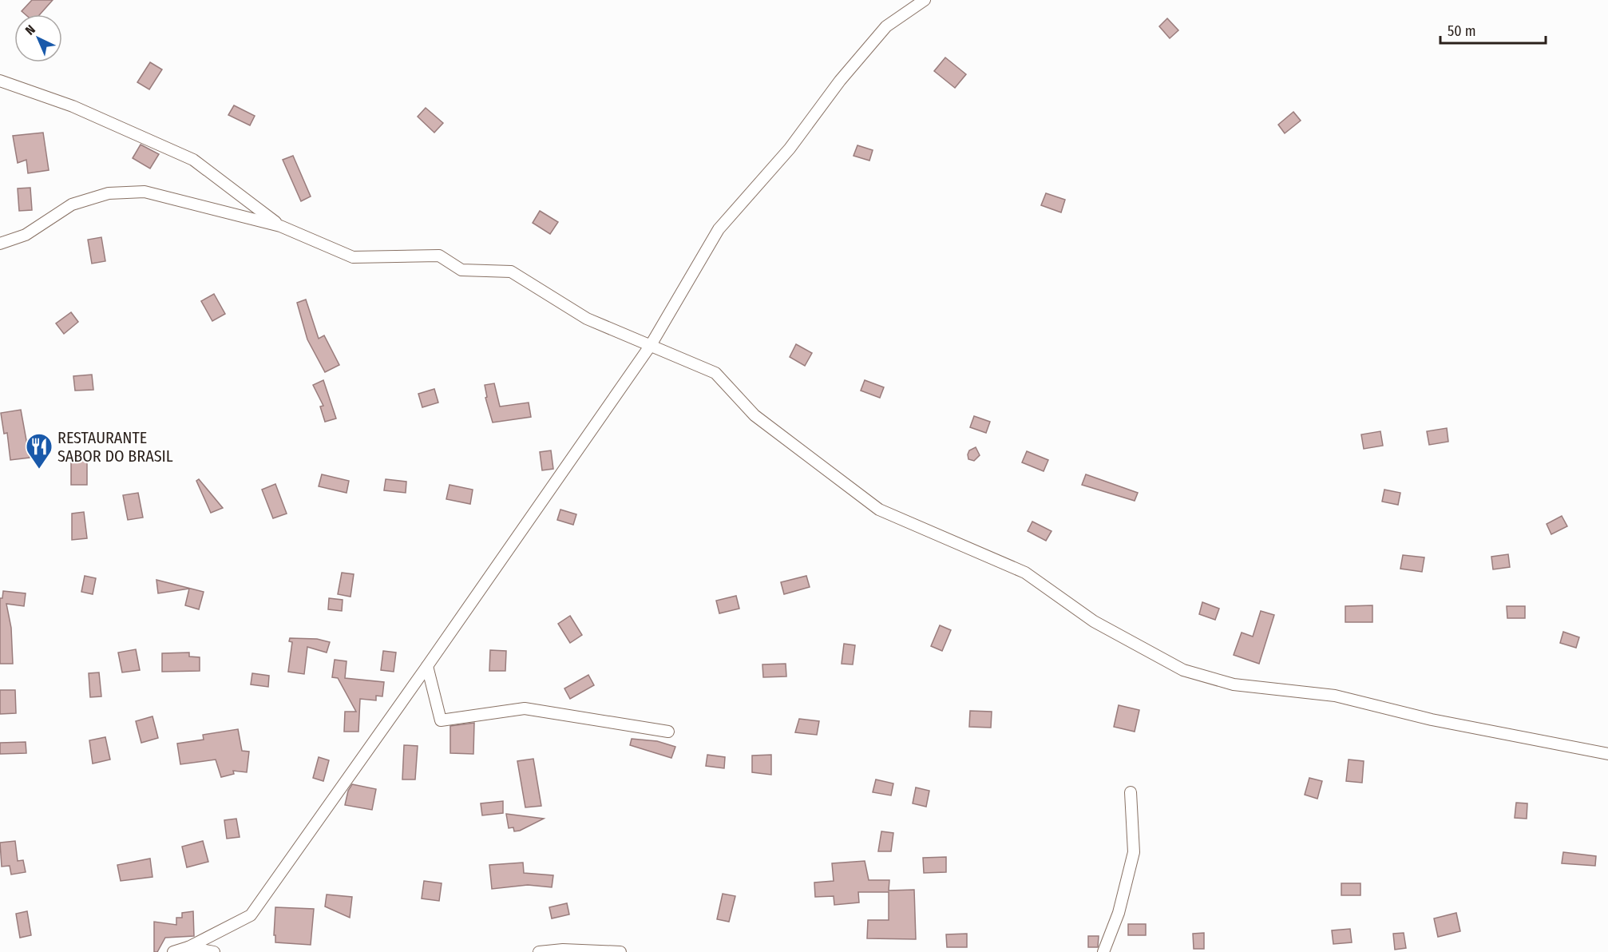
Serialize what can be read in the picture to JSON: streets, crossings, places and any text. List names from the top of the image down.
{
  "places": {
    "restaurant": ["RESTAURANTE SABOR DO BRASIL"]
  },
  "scale_bar": "50 m",
  "north": "top left"
}
